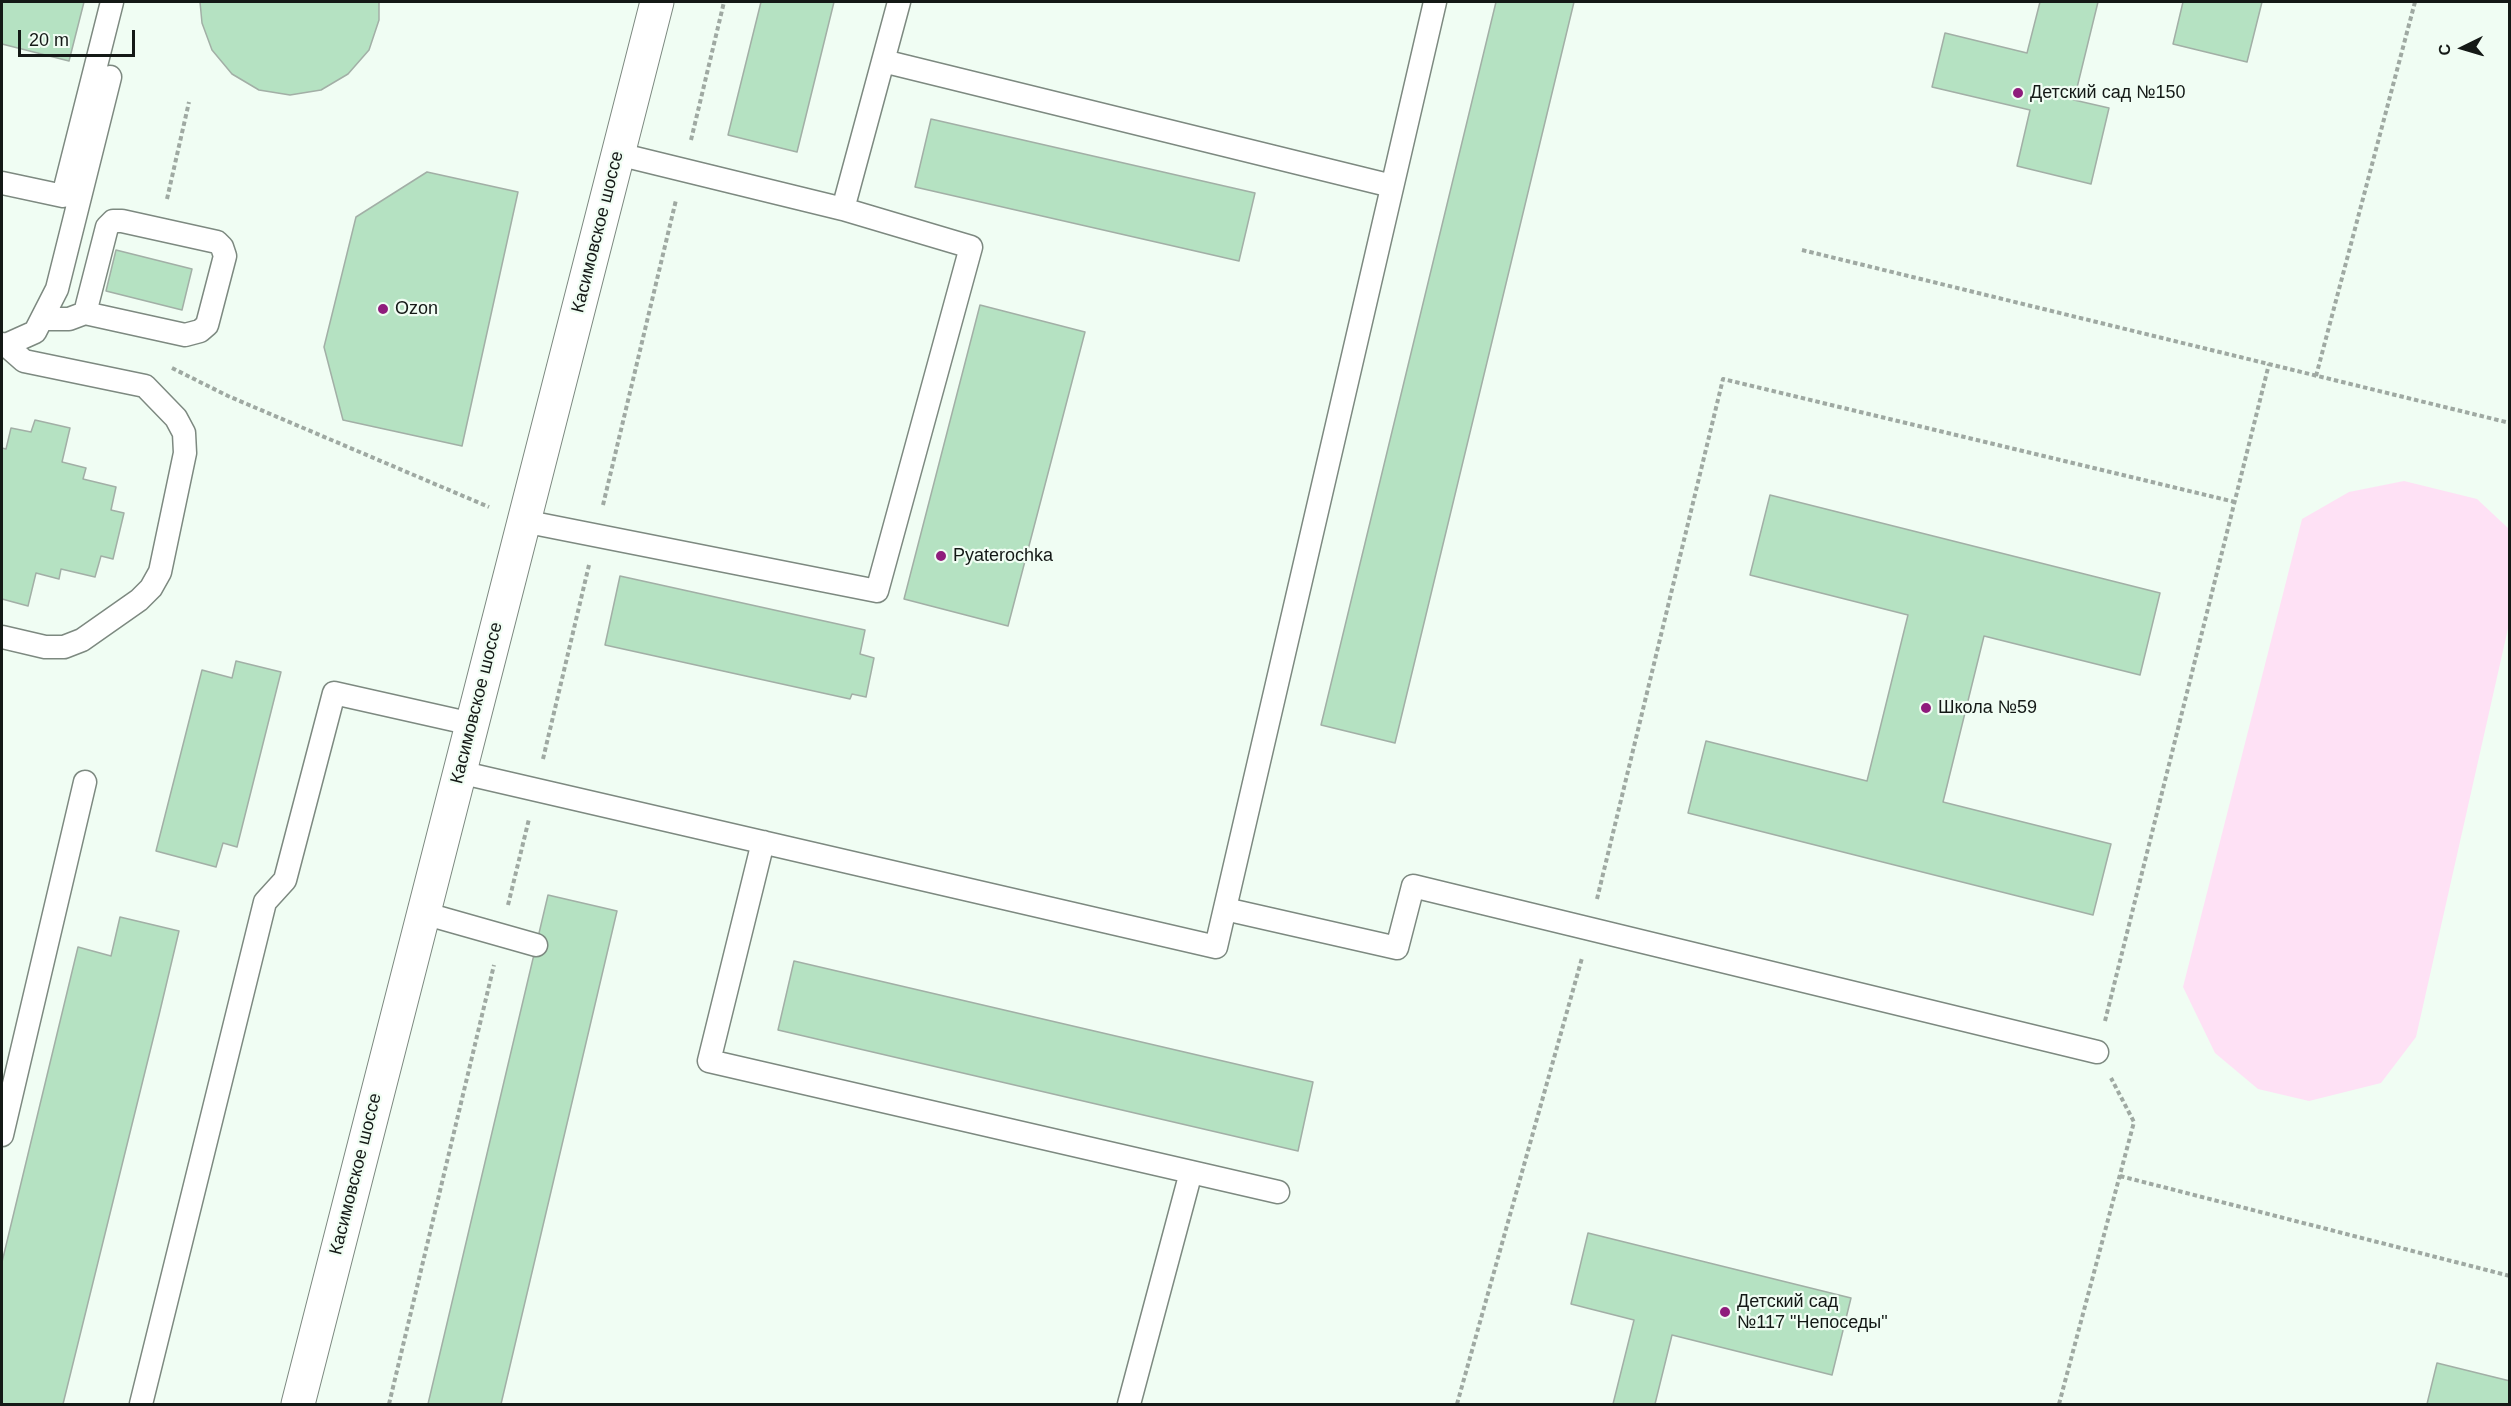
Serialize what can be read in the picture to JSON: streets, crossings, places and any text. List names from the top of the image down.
{
  "streets": {
    "street": ["Касимовское шоссе"]
  },
  "places": [
    "Детский сад №150",
    "Ozon",
    "Pyaterochka",
    "Школа №59",
    "Детский сад №117 \"Непоседы\""
  ],
  "scale_bar": "20 m",
  "north": "left"
}
